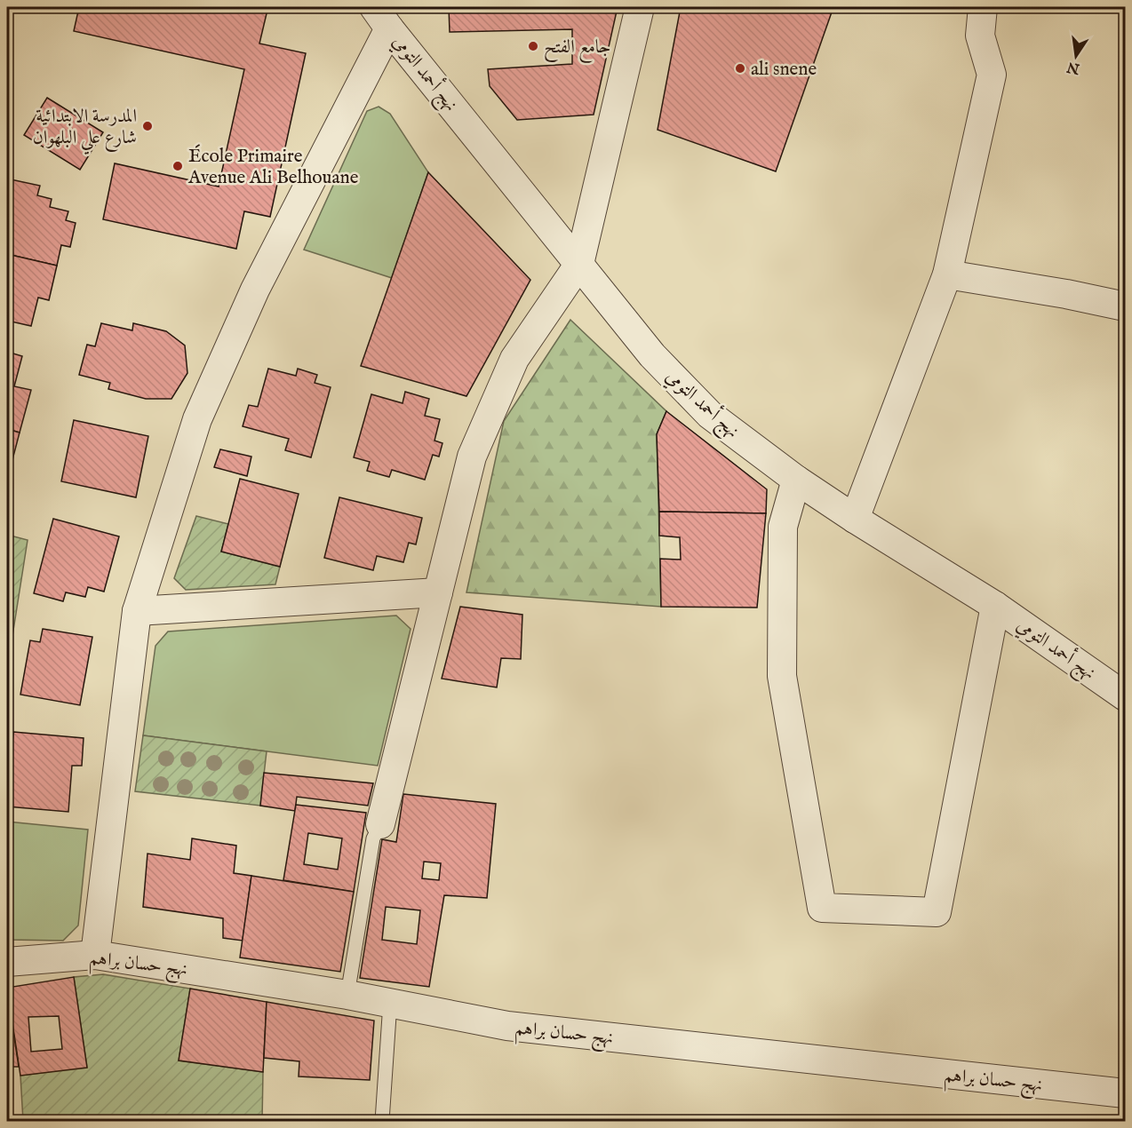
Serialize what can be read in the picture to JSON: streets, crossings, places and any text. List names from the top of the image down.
{
  "streets": {
    "street": ["نهج أحمد التومي", "نهج حسان براهم"]
  },
  "places": [
    "جامع الفتح",
    "ali snene",
    "المدرسة الابتدائية شارع علي البلهوان",
    "École Primaire Avenue Ali Belhouane"
  ],
  "north": "bottom"
}
